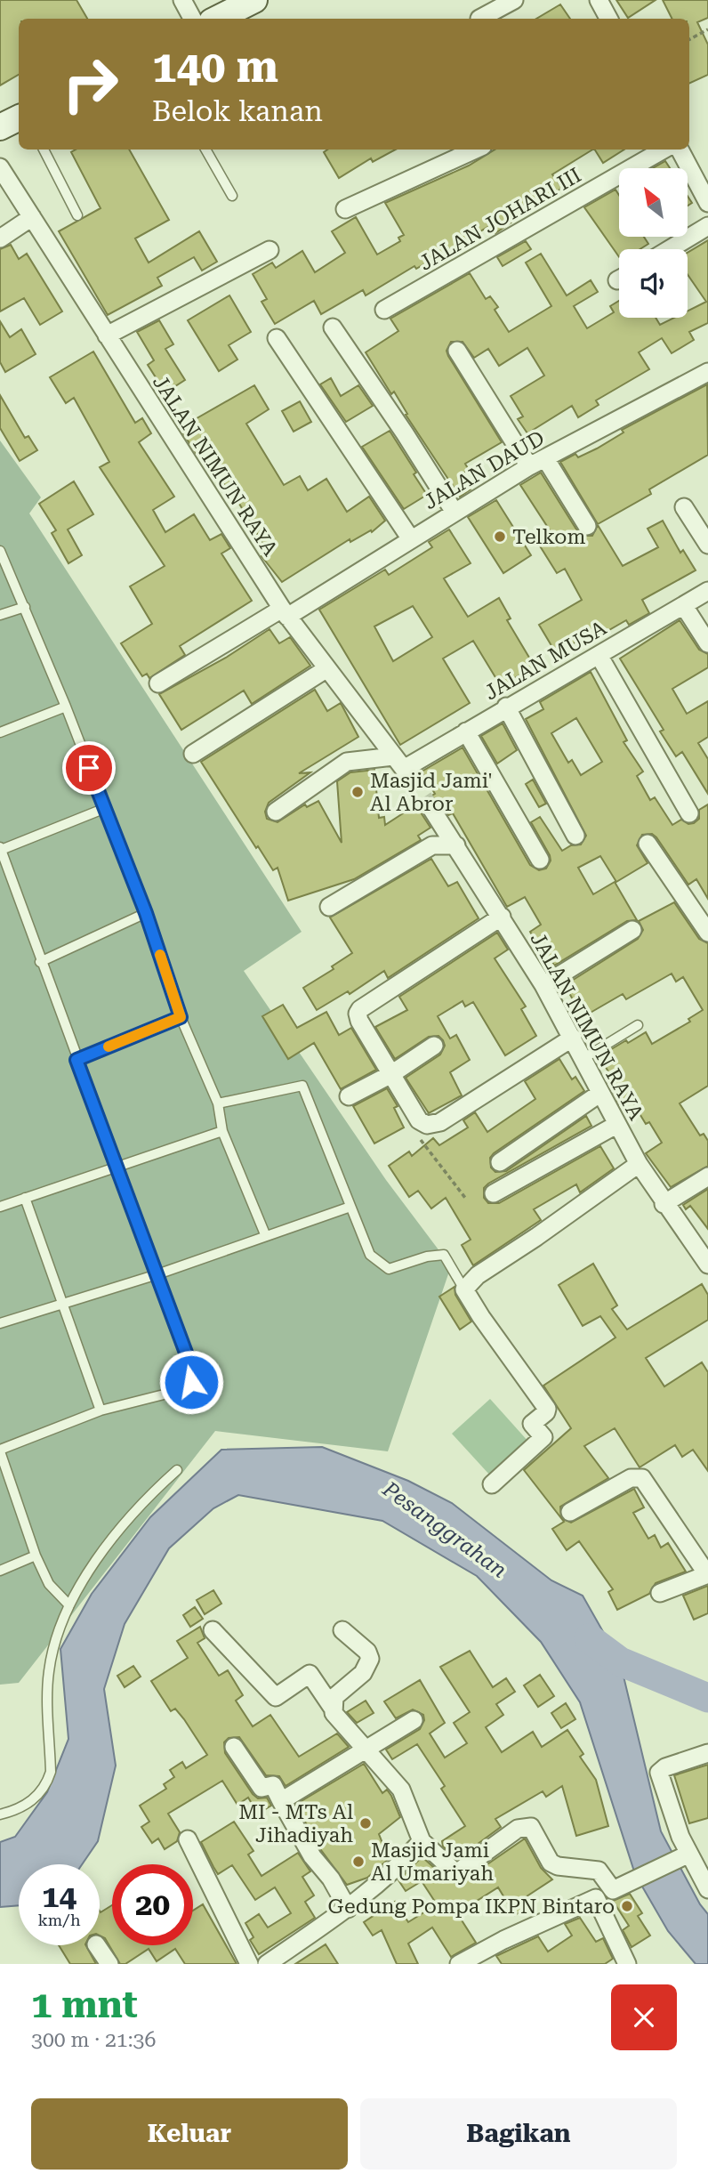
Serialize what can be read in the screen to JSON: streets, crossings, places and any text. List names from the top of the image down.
{
  "streets": {
    "street": [
      "JALAN JOHARI III",
      "JALAN NIMUN RAYA",
      "JALAN DAUD",
      "JALAN MUSA"
    ]
  },
  "crossings": [
    ["JALAN NIMUN RAYA", "JALAN DAUD"],
    ["JALAN NIMUN RAYA", "JALAN MUSA"]
  ],
  "water": ["Pesanggrahan"],
  "places": [
    "Telkom",
    "Masjid Jami' Al Abror",
    "MI - MTs Al Jihadiyah",
    "Masjid Jami Al Umariyah",
    "Gedung Pompa IKPN Bintaro"
  ],
  "north": "top left",
  "page": {
    "turn": ["140 m", "Belok kanan"],
    "speed": "14 km/h",
    "limit": "20",
    "heading": ["1 mnt", "300 m · 21:36"],
    "buttons": ["Keluar", "Bagikan"]
  }
}
